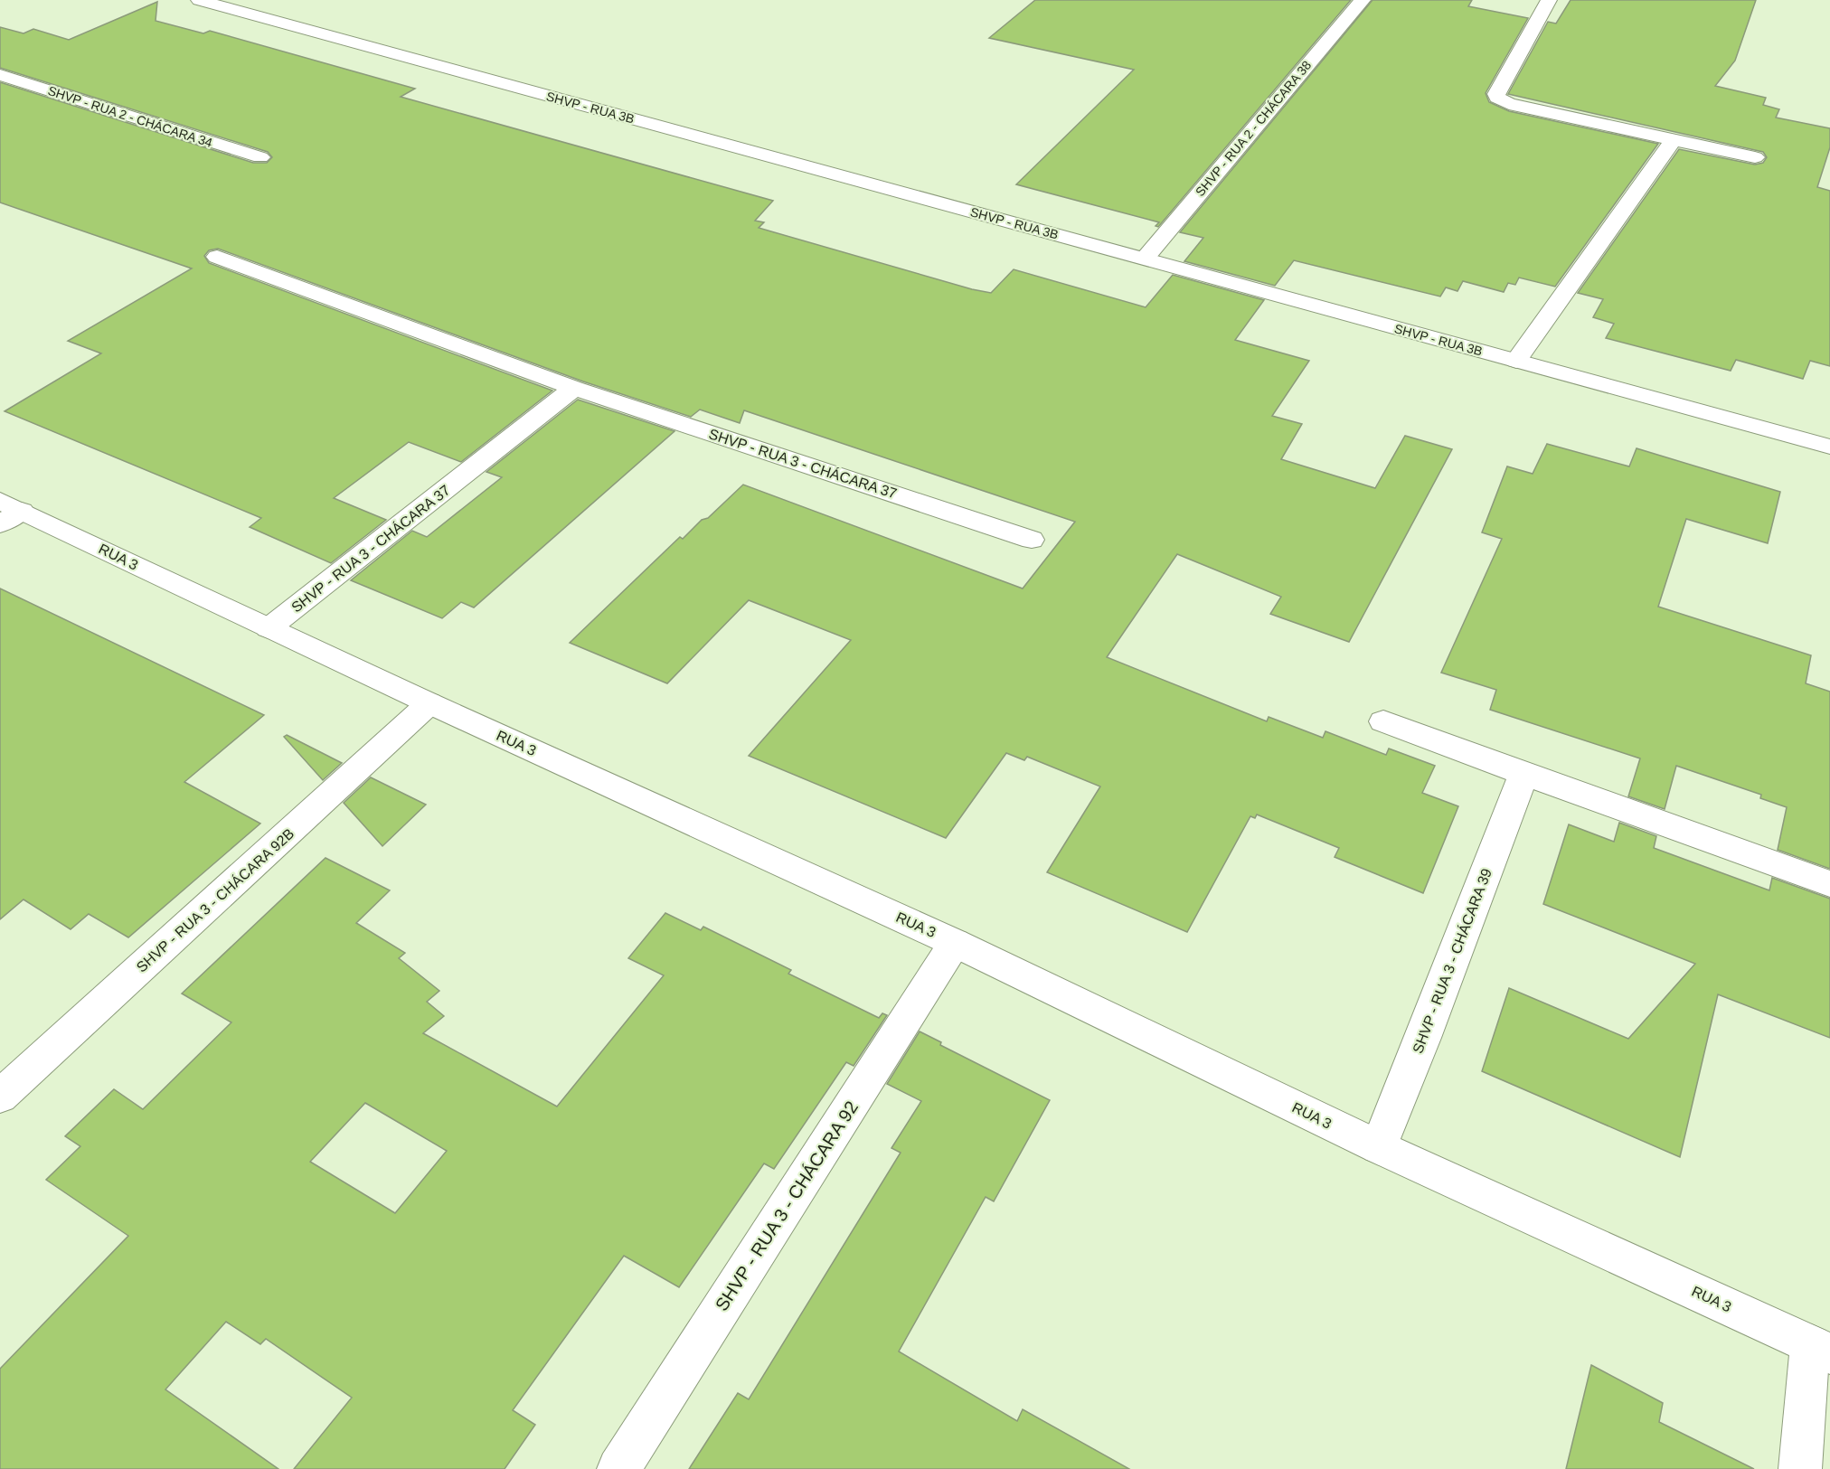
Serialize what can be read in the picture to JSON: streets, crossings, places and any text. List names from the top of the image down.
{
  "streets": {
    "street": [
      "SHVP - RUA 3B",
      "SHVP - RUA 2 - CHÁCARA 34",
      "SHVP - RUA 2 - CHÁCARA 38",
      "SHVP - RUA 3 - CHÁCARA 37",
      "RUA 3",
      "SHVP - RUA 3 - CHÁCARA 92B",
      "SHVP - RUA 3 - CHÁCARA 39",
      "SHVP - RUA 3 - CHÁCARA 92"
    ]
  },
  "crossings": [
    ["SHVP - RUA 3B", "SHVP - RUA 2 - CHÁCARA 38"],
    ["SHVP - RUA 3 - CHÁCARA 37", "RUA 3"],
    ["RUA 3", "SHVP - RUA 3 - CHÁCARA 92B"],
    ["RUA 3", "SHVP - RUA 3 - CHÁCARA 39"],
    ["RUA 3", "SHVP - RUA 3 - CHÁCARA 92"]
  ]
}
